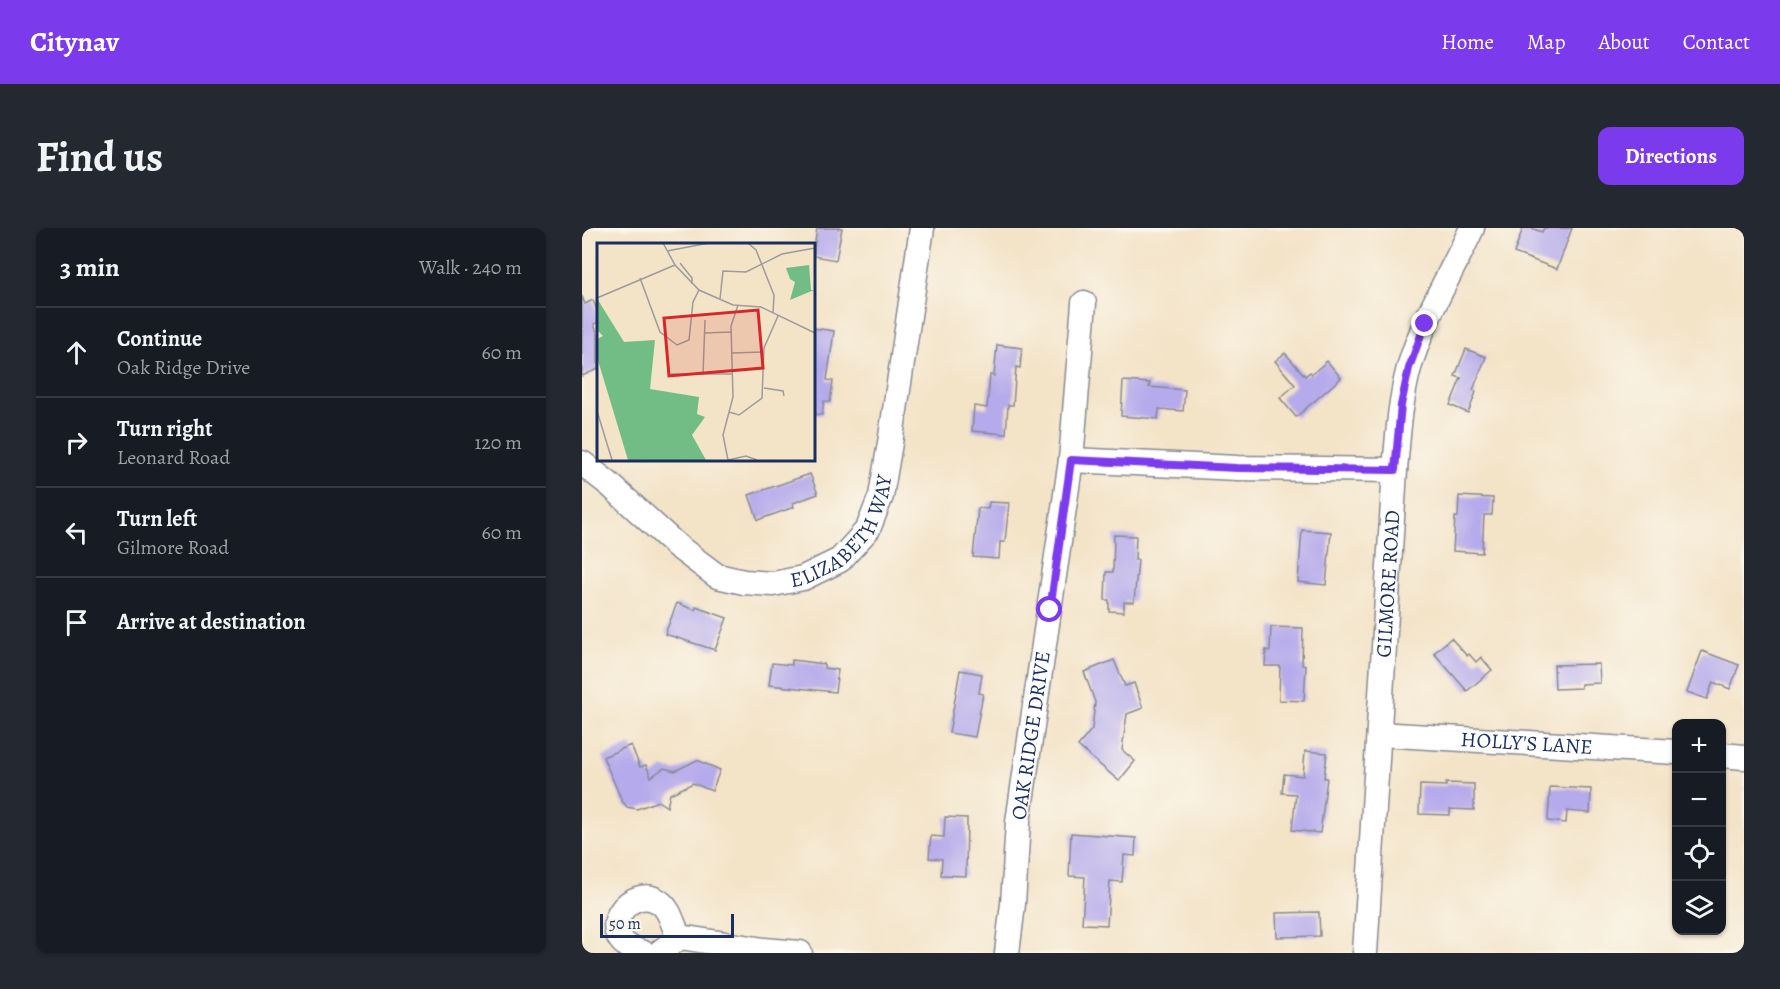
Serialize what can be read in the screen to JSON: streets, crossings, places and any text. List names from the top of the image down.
{
  "streets": {
    "street": [
      "ELIZABETH WAY",
      "GILMORE ROAD",
      "OAK RIDGE DRIVE",
      "HOLLY'S LANE"
    ]
  },
  "crossings": [
    ["GILMORE ROAD", "HOLLY'S LANE"]
  ],
  "scale_bar": "50 m",
  "page": {
    "header": "Citynav",
    "nav": [
      "Home",
      "Map",
      "About",
      "Contact"
    ],
    "buttons": "Directions",
    "title": "Find us",
    "heading": ["3 min", "Walk · 240 m"],
    "list": [
      ["Continue", "Oak Ridge Drive", "60 m"],
      ["Turn right", "Leonard Road", "120 m"],
      ["Turn left", "Gilmore Road", "60 m"],
      "Arrive at destination"
    ],
    "map_buttons": ["+", "−"],
    "scale": "50 m"
  }
}
